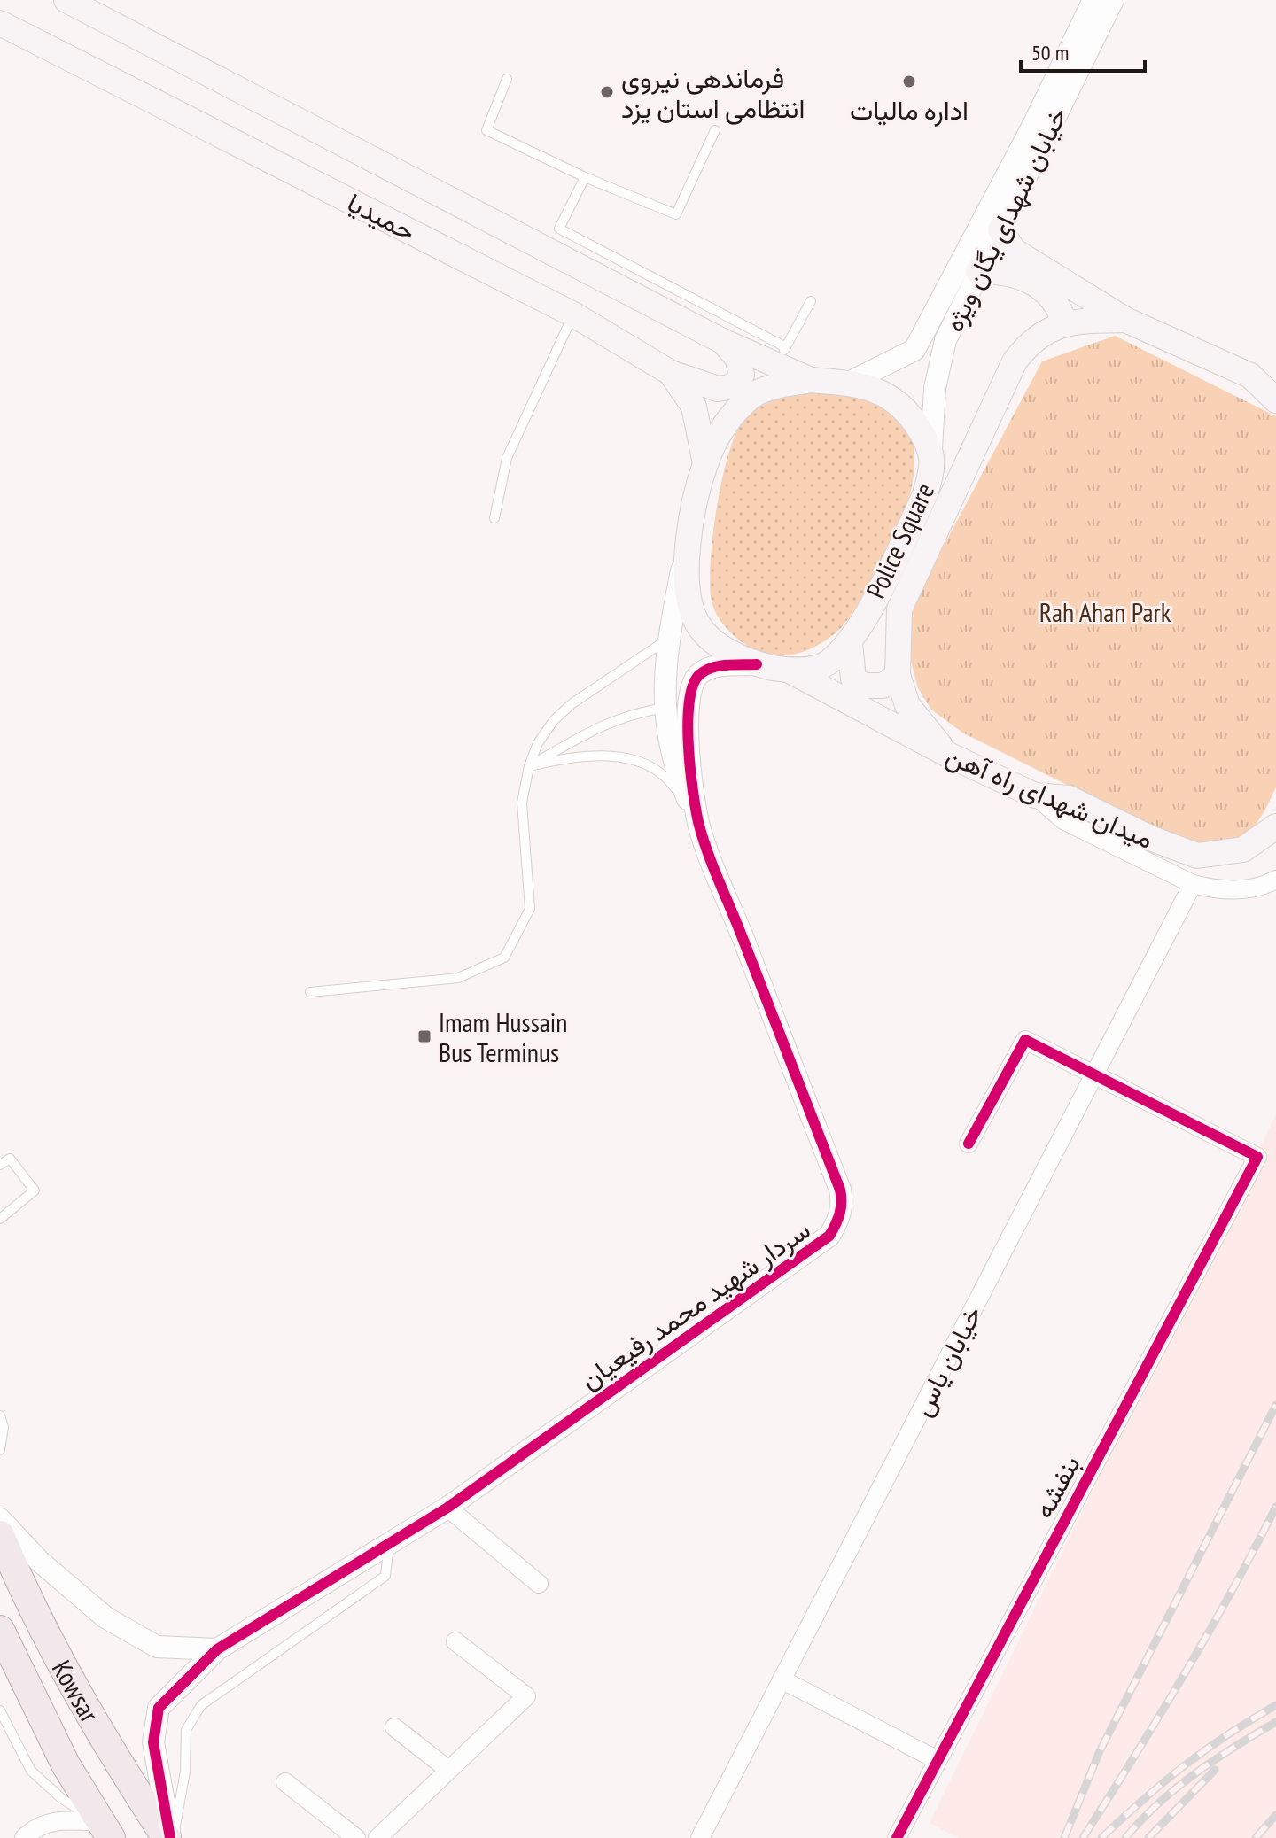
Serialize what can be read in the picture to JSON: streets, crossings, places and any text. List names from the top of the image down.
{
  "streets": {
    "main road": [
      "حمیدیا",
      "Police Square",
      "میدان شهدای راه آهن",
      "Kowsar"
    ],
    "street": [
      "خیابان شهدای یگان ویژه",
      "سردار شهید محمد رفیعیان",
      "خیابان یاس",
      "بنفشه"
    ]
  },
  "crossings": [
    ["حمیدیا", "Police Square"],
    ["خیابان شهدای یگان ویژه", "Police Square"],
    ["Police Square", "میدان شهدای راه آهن"],
    ["Police Square", "سردار شهید محمد رفیعیان"],
    ["سردار شهید محمد رفیعیان", "Kowsar"],
    ["خیابان یاس", "بنفشه"]
  ],
  "parks": ["Rah Ahan Park"],
  "places": {
    "other": ["اداره مالیات", "فرماندهی نیروی انتظامی استان یزد"],
    "transit": ["Imam Hussain Bus Terminus"]
  },
  "scale_bar": "50 m"
}
